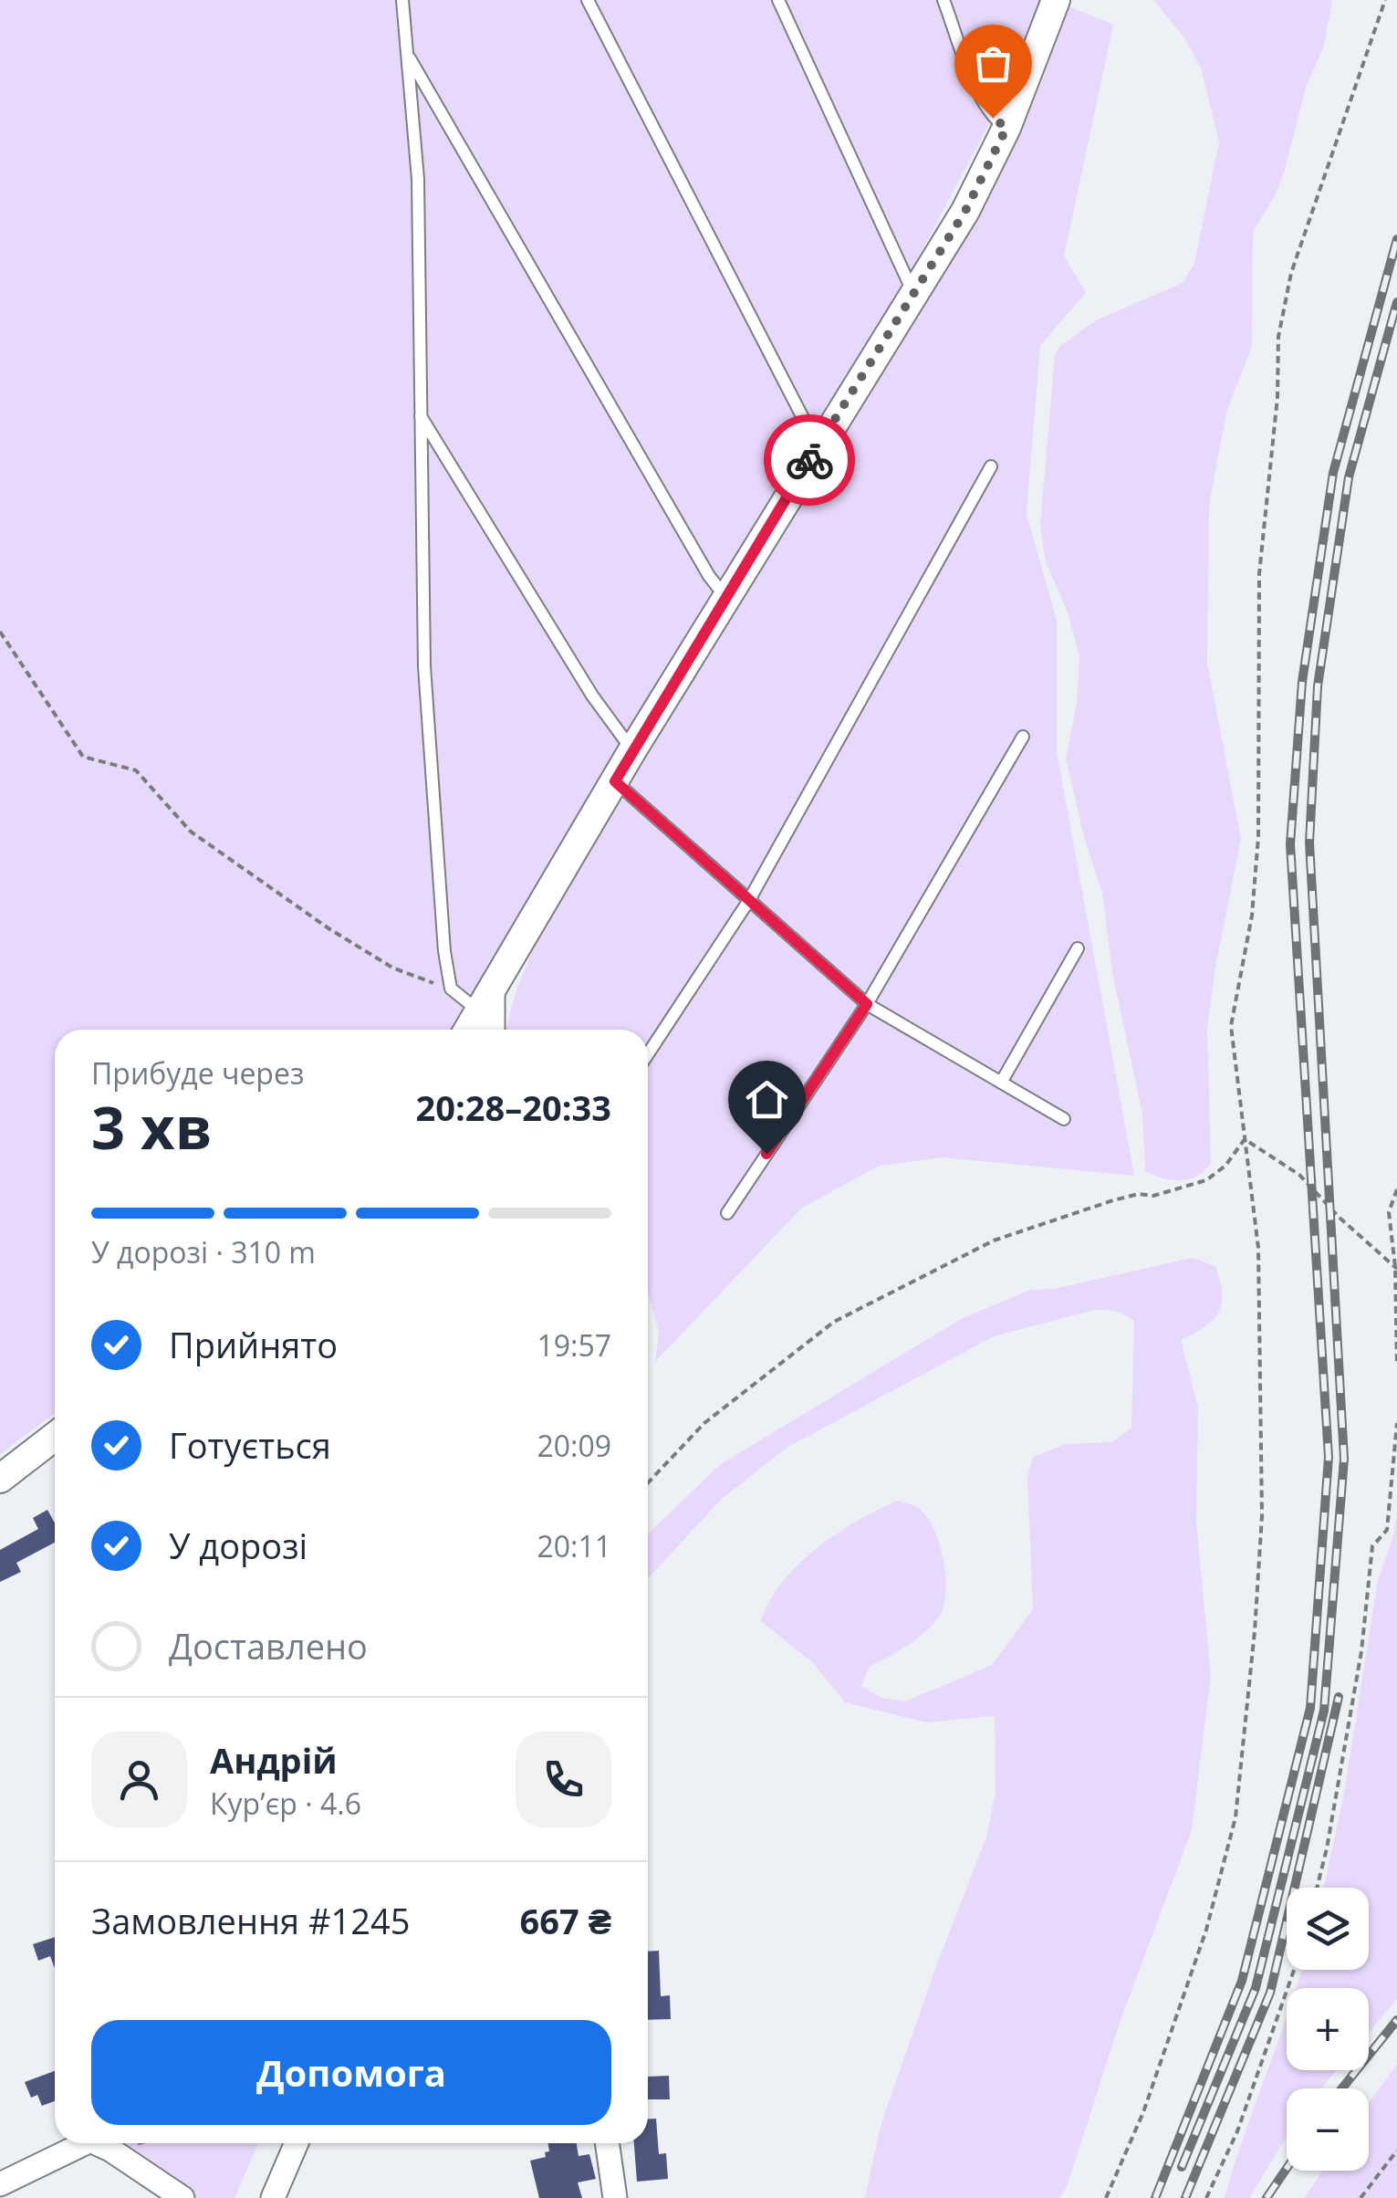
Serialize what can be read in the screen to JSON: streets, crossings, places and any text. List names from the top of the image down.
{
  "page": {
    "heading": ["3 хв", "Прибуде через", "20:28–20:33"],
    "panel": [
      "Андрій",
      "Кур’єр · 4.6",
      "Замовлення #1245",
      "667 ₴"
    ],
    "bar": "У дорозі · 310 m",
    "list": [
      ["Прийнято", "19:57"],
      ["Готується", "20:09"],
      ["У дорозі", "20:11"],
      "Доставлено"
    ],
    "map_buttons": ["+", "−"],
    "buttons": "Допомога"
  }
}
